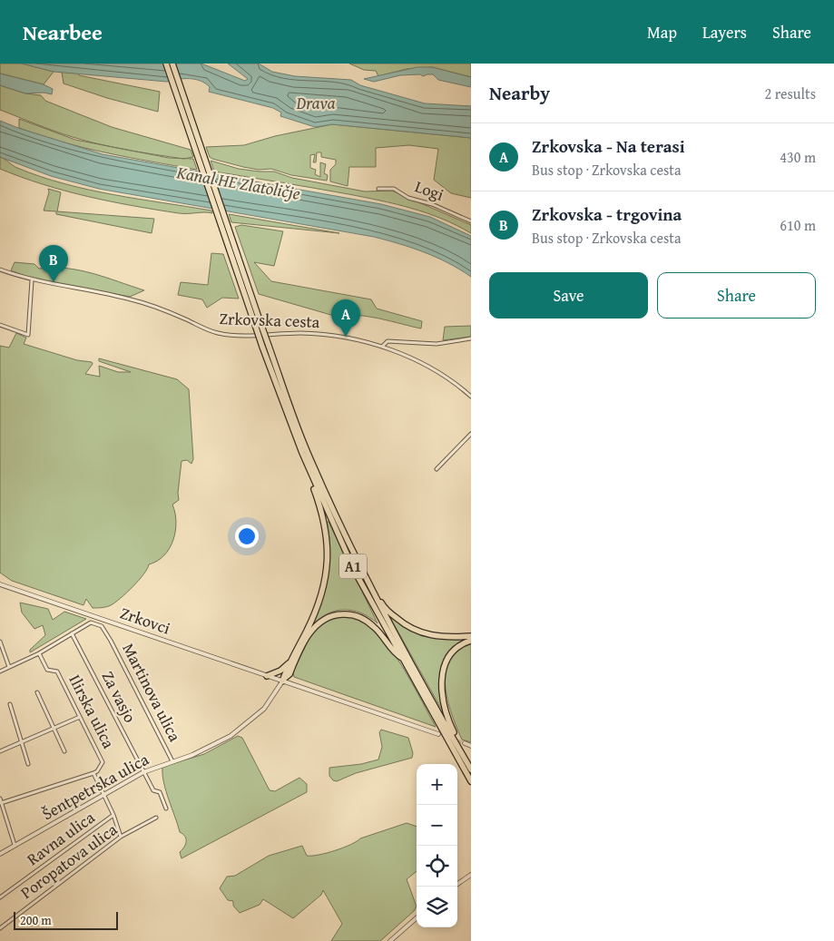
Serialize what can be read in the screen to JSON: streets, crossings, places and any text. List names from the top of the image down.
{
  "streets": {
    "highway": ["A1"],
    "street": [
      "Logi",
      "Zrkovska cesta",
      "Zrkovci",
      "Martinova ulica",
      "Za vasjo",
      "Ilirska ulica",
      "Šentpetrska ulica",
      "Ravna ulica",
      "Poropatova ulica"
    ]
  },
  "crossings": [
    ["Zrkovci", "Šentpetrska ulica"],
    ["Martinova ulica", "Za vasjo"],
    ["Martinova ulica", "Šentpetrska ulica"],
    ["Za vasjo", "Šentpetrska ulica"],
    ["Ilirska ulica", "Šentpetrska ulica"],
    ["Ilirska ulica", "Ravna ulica"],
    ["Ilirska ulica", "Poropatova ulica"]
  ],
  "water": ["Drava", "Kanal HE Zlatoličje"],
  "scale_bar": "200 m",
  "page": {
    "header": "Nearbee",
    "nav": ["Map", "Layers", "Share"],
    "heading": ["Nearby", "2 results"],
    "list": [
      {
        "mark": "A",
        "name": "Zrkovska - Na terasi",
        "note": "Bus stop · Zrkovska cesta",
        "value": "430 m"
      },
      {
        "mark": "B",
        "name": "Zrkovska - trgovina",
        "note": "Bus stop · Zrkovska cesta",
        "value": "610 m"
      }
    ],
    "pins": ["B", "A"],
    "buttons": ["Save", "Share"],
    "map_buttons": ["+", "−"],
    "scale": "200 m"
  }
}
